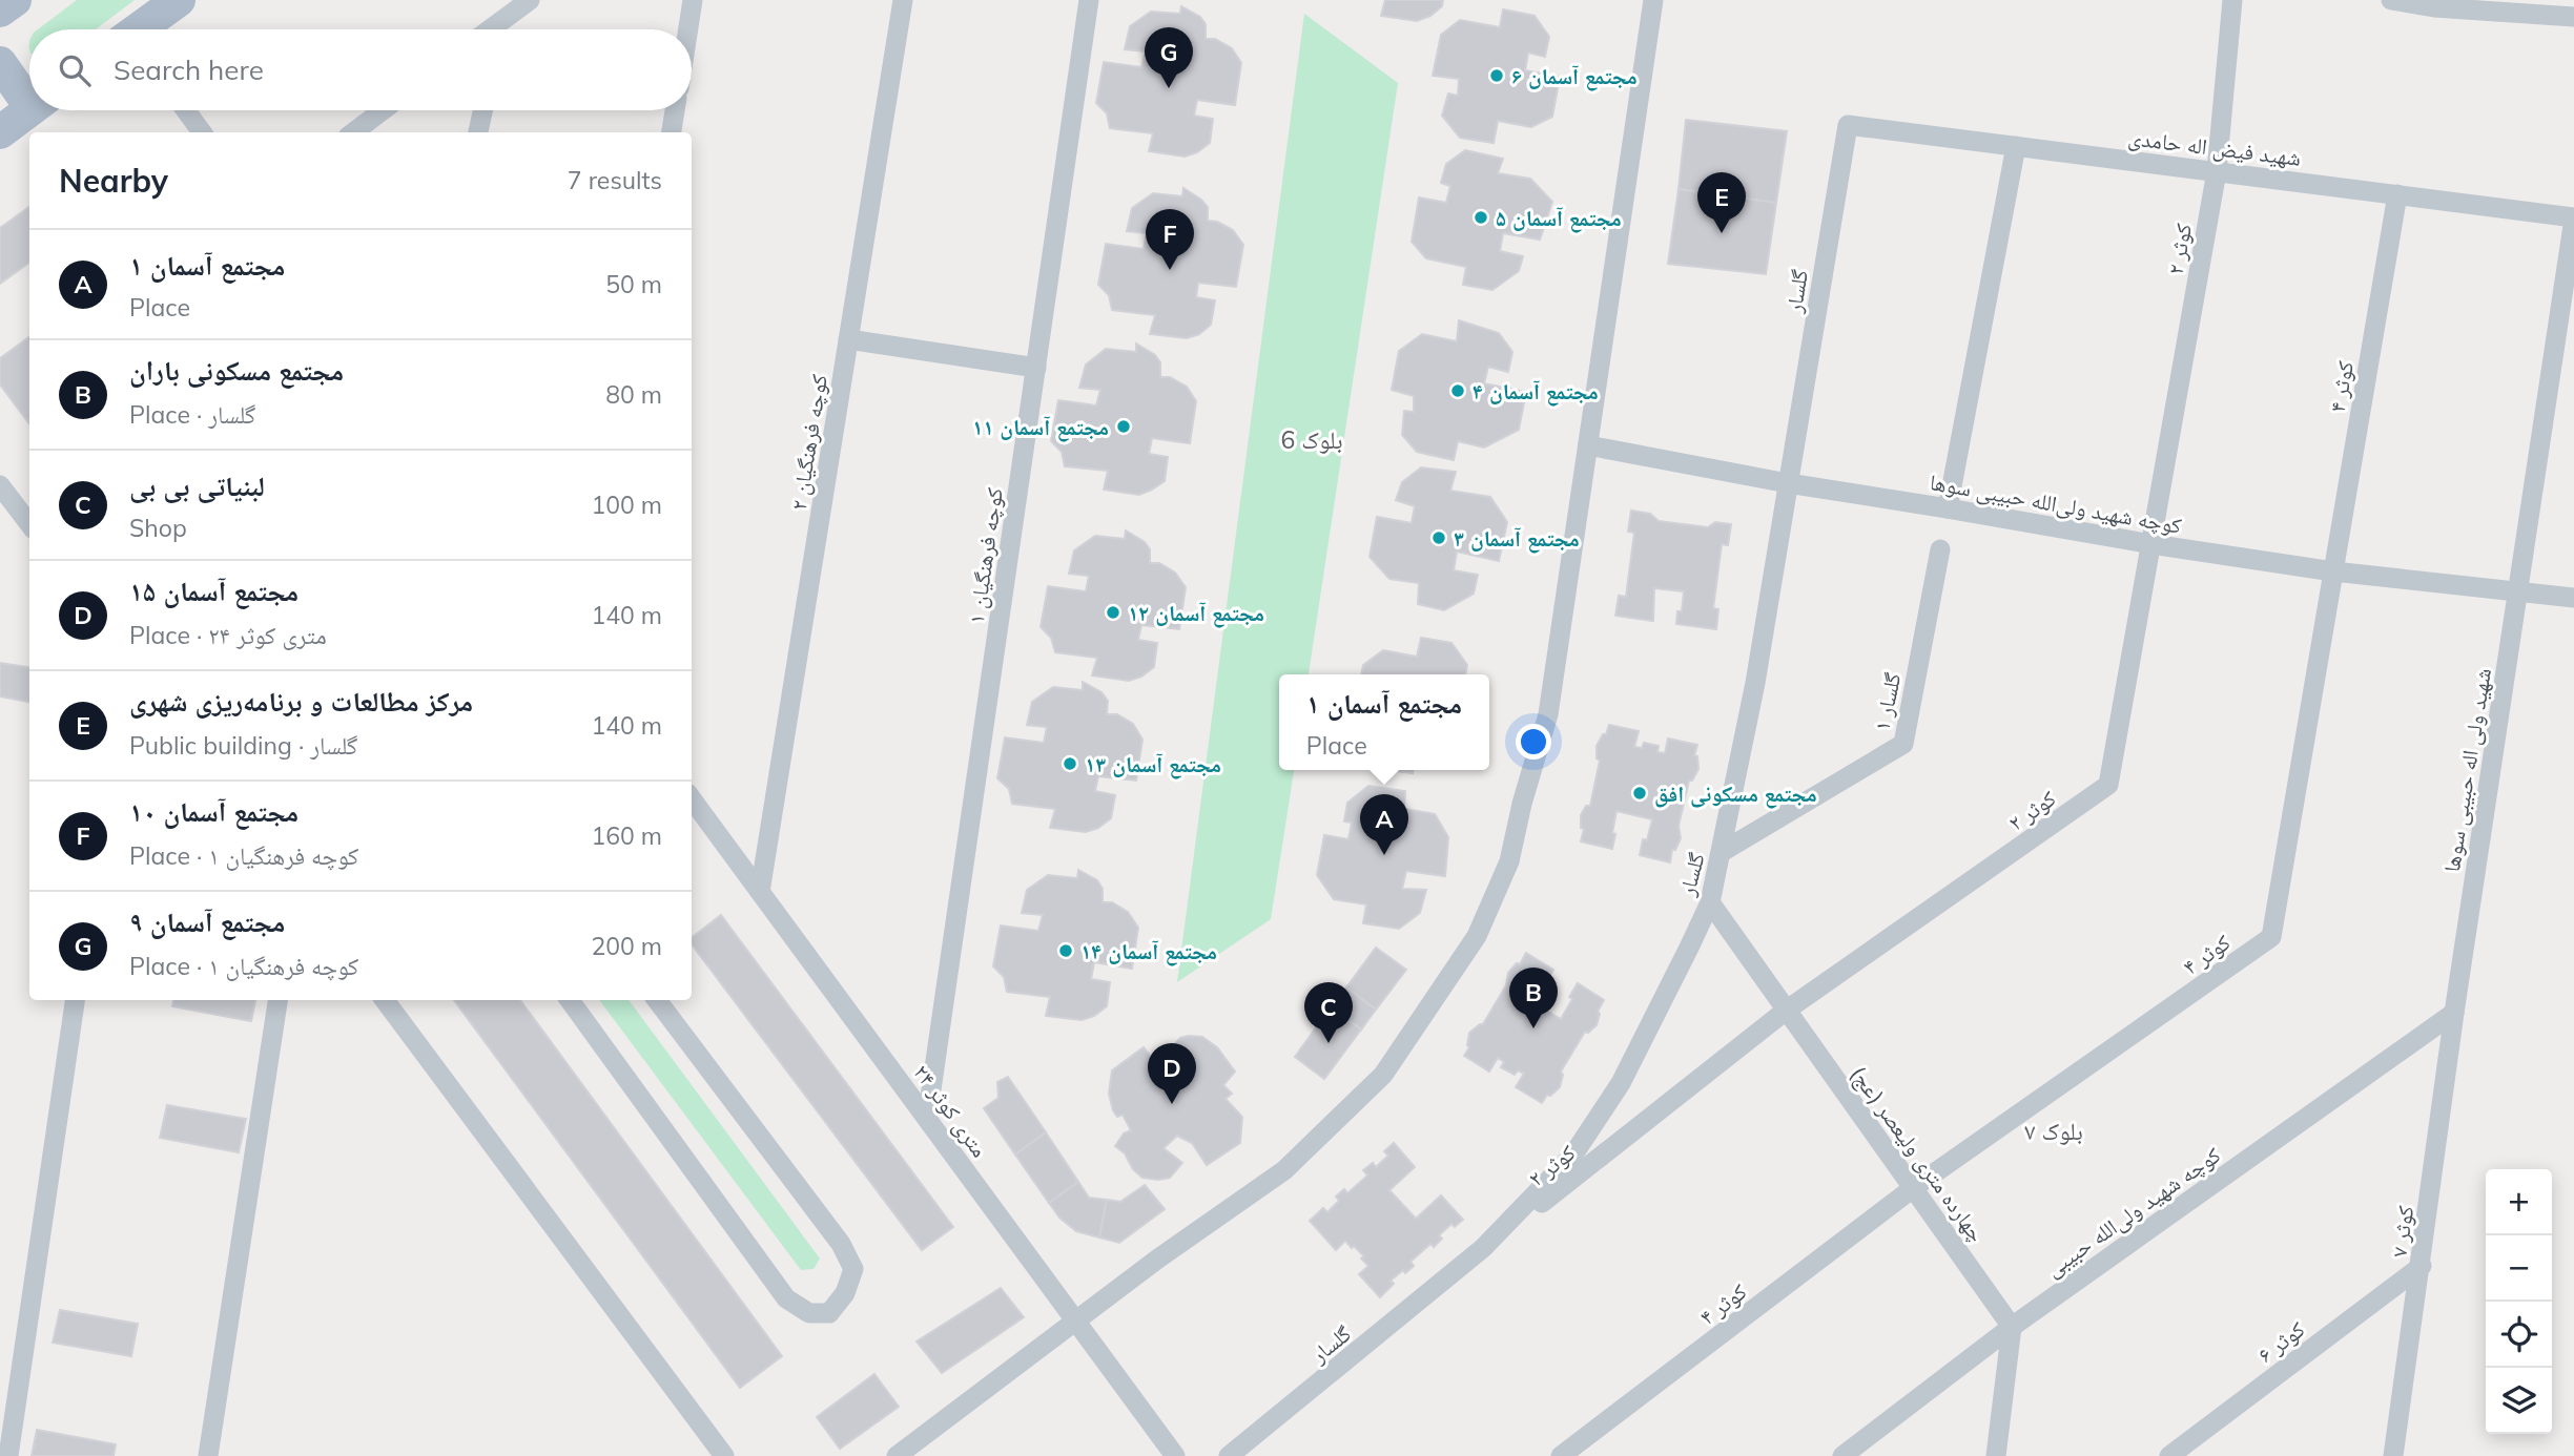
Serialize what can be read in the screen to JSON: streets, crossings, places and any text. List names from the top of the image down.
{
  "streets": {
    "street": [
      "شهید فیض اله حامدی",
      "کوثر ۲",
      "گلسار",
      "کوثر ۴",
      "کوچه فرهنگیان ۲",
      "کوچه شهید ولی‌الله حبیبی سوها",
      "کوچه فرهنگیان ۱",
      "گلسار ۱",
      "شهید ولی اله حبیبی سوها",
      "۲۴ متری کوثر",
      "چهارده متری ولیعصر (عج)",
      "کوچه شهید ولی‌الله حبیبی",
      "کوثر ۷",
      "کوثر ۶"
    ]
  },
  "crossings": [
    ["شهید فیض اله حامدی", "کوثر ۲"],
    ["شهید فیض اله حامدی", "گلسار"],
    ["شهید فیض اله حامدی", "کوثر ۴"],
    ["شهید فیض اله حامدی", "کوچه شهید ولی‌الله حبیبی سوها"],
    ["شهید فیض اله حامدی", "شهید ولی اله حبیبی سوها"],
    ["کوثر ۲", "گلسار"],
    ["کوثر ۲", "کوچه شهید ولی‌الله حبیبی سوها"],
    ["کوثر ۲", "چهارده متری ولیعصر (عج)"],
    ["گلسار", "کوچه شهید ولی‌الله حبیبی سوها"],
    ["گلسار", "گلسار ۱"],
    ["گلسار", "چهارده متری ولیعصر (عج)"],
    ["کوثر ۴", "کوچه شهید ولی‌الله حبیبی سوها"],
    ["کوثر ۴", "چهارده متری ولیعصر (عج)"],
    ["کوچه فرهنگیان ۲", "۲۴ متری کوثر"],
    ["کوچه شهید ولی‌الله حبیبی سوها", "شهید ولی اله حبیبی سوها"],
    ["کوچه فرهنگیان ۱", "۲۴ متری کوثر"],
    ["شهید ولی اله حبیبی سوها", "کوچه شهید ولی‌الله حبیبی"],
    ["شهید ولی اله حبیبی سوها", "کوثر ۷"],
    ["چهارده متری ولیعصر (عج)", "کوچه شهید ولی‌الله حبیبی"],
    ["کوچه شهید ولی‌الله حبیبی", "کوثر ۷"],
    ["کوثر ۷", "کوثر ۶"]
  ],
  "districts": ["بلوک 6", "بلوک ۷"],
  "places": [
    "مجتمع آسمان ۶",
    "مجتمع آسمان ۵",
    "مجتمع آسمان ۴",
    "مجتمع آسمان ۱۱",
    "مجتمع آسمان ۳",
    "مجتمع آسمان ۱۲",
    "مجتمع آسمان ۱۳",
    "مجتمع مسکونی افق",
    "مجتمع آسمان ۱۴"
  ],
  "page": {
    "pins": [
      "G",
      "E",
      "F",
      "A",
      "B",
      "C",
      "D"
    ],
    "search": "Search here",
    "heading": ["Nearby", "7 results"],
    "list": [
      {
        "mark": "A",
        "name": "مجتمع آسمان ۱",
        "note": "Place",
        "value": "50 m"
      },
      {
        "mark": "B",
        "name": "مجتمع مسکونی باران",
        "note": "Place · گلسار",
        "value": "80 m"
      },
      {
        "mark": "C",
        "name": "لبنیاتی بی بی",
        "note": "Shop",
        "value": "100 m"
      },
      {
        "mark": "D",
        "name": "مجتمع آسمان ۱۵",
        "note": "Place · ۲۴ متری کوثر",
        "value": "140 m"
      },
      {
        "mark": "E",
        "name": "مرکز مطالعات و برنامه‌ریزی شهری",
        "note": "Public building · گلسار",
        "value": "140 m"
      },
      {
        "mark": "F",
        "name": "مجتمع آسمان ۱۰",
        "note": "Place · کوچه فرهنگیان ۱",
        "value": "160 m"
      },
      {
        "mark": "G",
        "name": "مجتمع آسمان ۹",
        "note": "Place · کوچه فرهنگیان ۱",
        "value": "200 m"
      }
    ],
    "popup": ["مجتمع آسمان ۱", "Place"],
    "map_buttons": ["+", "−"]
  }
}
